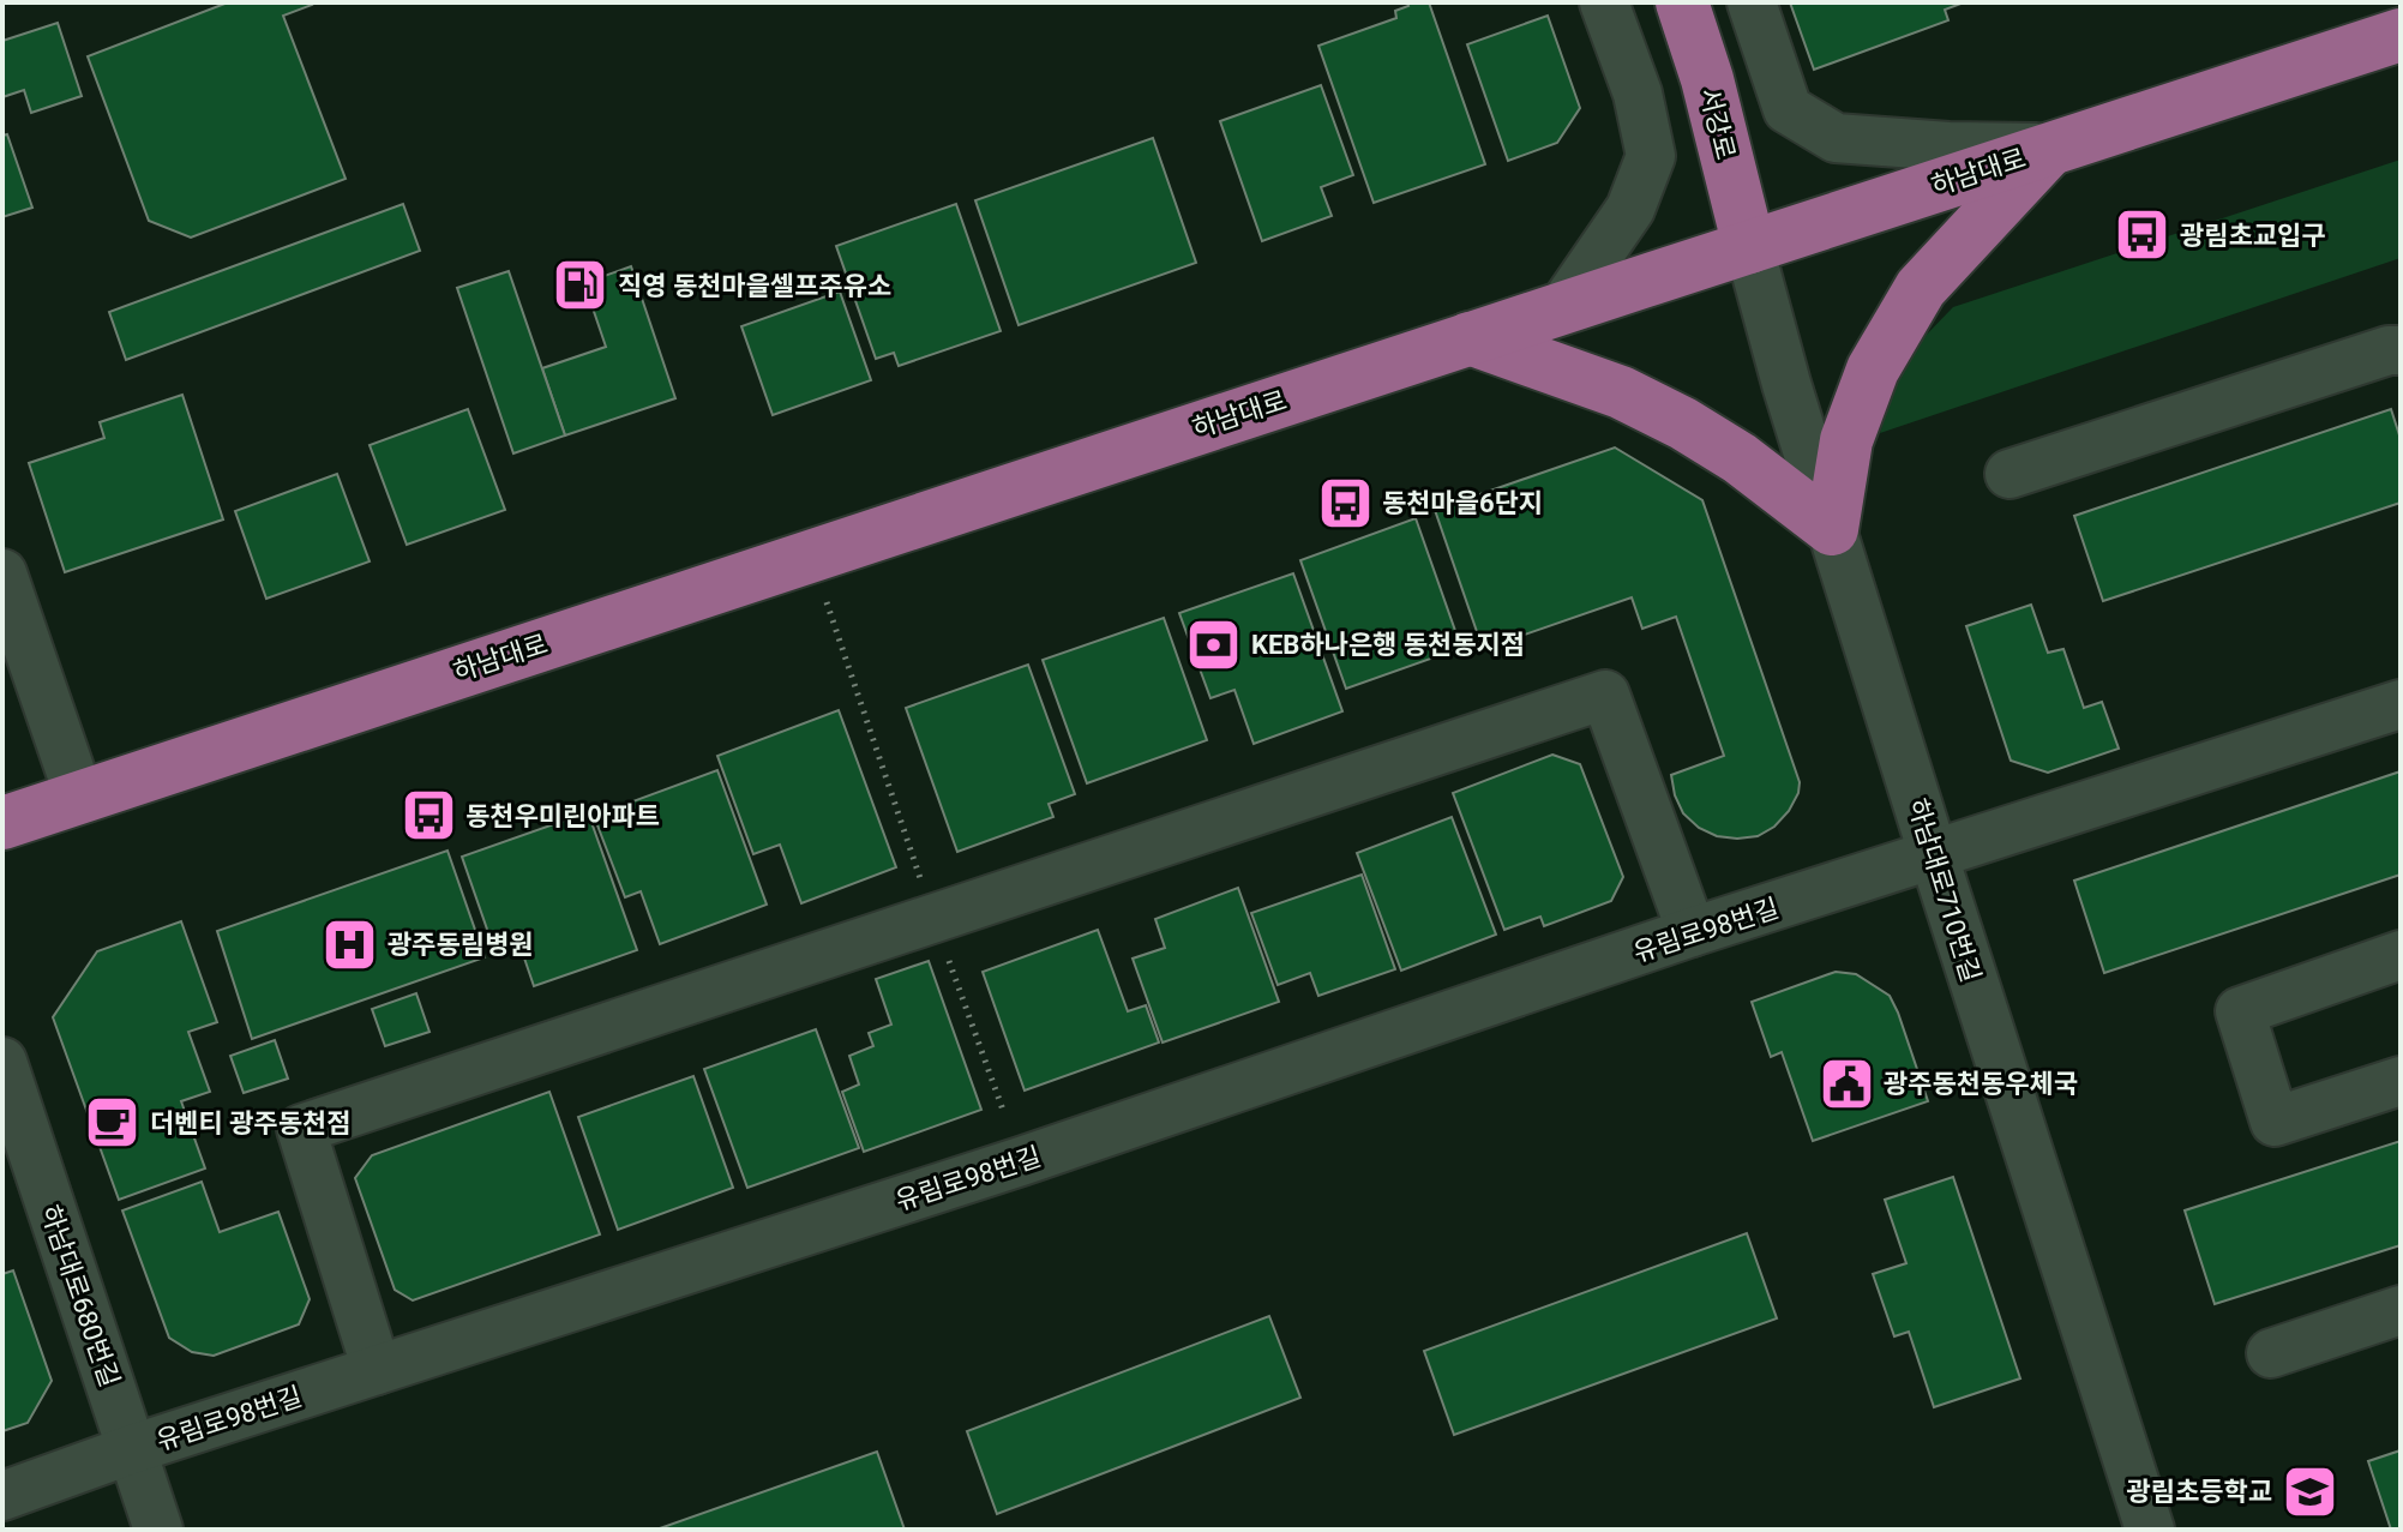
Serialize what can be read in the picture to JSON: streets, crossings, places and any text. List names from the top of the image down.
{
  "streets": {
    "main road": ["서강로", "하남대로"],
    "street": ["하남대로710번길", "유림로98번길", "하남대로680번길"]
  },
  "crossings": [
    ["서강로", "하남대로"],
    ["서강로", "하남대로710번길"],
    ["하남대로", "하남대로710번길"],
    ["하남대로710번길", "유림로98번길"],
    ["유림로98번길", "하남대로680번길"]
  ],
  "places": {
    "bus stop": ["광림초교입구", "동천마을6단지", "동천우미린아파트"],
    "fuel station": ["직영 동천마을셀프주유소"],
    "bank": ["KEB하나은행 동천동지점"],
    "hospital": ["광주동림병원"],
    "public building": ["광주동천동우체국"],
    "cafe": ["더벤티 광주동천점"],
    "school or university": ["광림초등학교"]
  }
}
